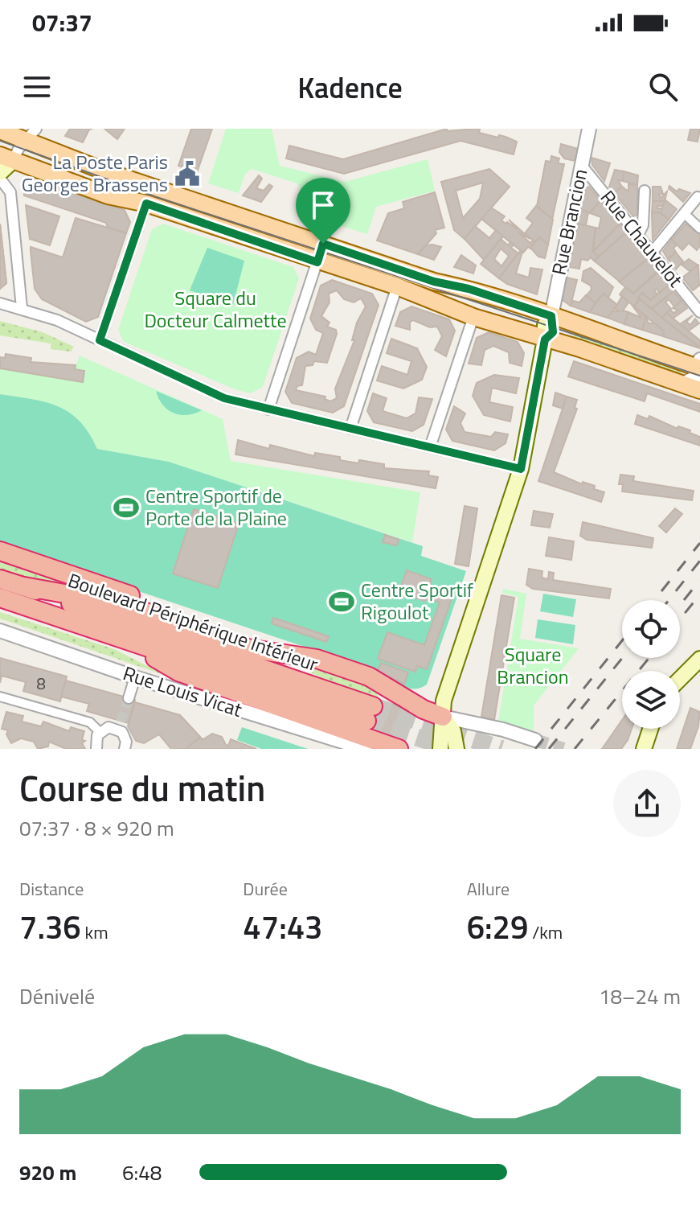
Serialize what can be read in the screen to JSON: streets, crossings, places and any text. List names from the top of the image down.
{
  "streets": {
    "highway": ["Boulevard Périphérique Intérieur"],
    "street": ["Rue Brancion", "Rue Chauvelot", "Rue Louis Vicat"]
  },
  "crossings": [
    ["Rue Brancion", "Rue Chauvelot"]
  ],
  "parks": ["Square du Docteur Calmette", "Square Brancion"],
  "places": {
    "public building": ["La Poste Paris Georges Brassens"],
    "sports": ["Centre Sportif de Porte de la Plaine", "Centre Sportif Rigoulot"]
  },
  "house_numbers": ["8"],
  "page": {
    "status": "07:37",
    "header": "Kadence",
    "heading": ["Course du matin", "07:37 · 8 × 920 m"],
    "stats": [
      ["Distance", "7.36 km"],
      ["Durée", "47:43"],
      ["Allure", "6:29 /km"]
    ],
    "chart": ["Dénivelé", "18–24 m"],
    "list": [
      {
        "name": "920 m",
        "note": "6:48"
      }
    ]
  }
}
